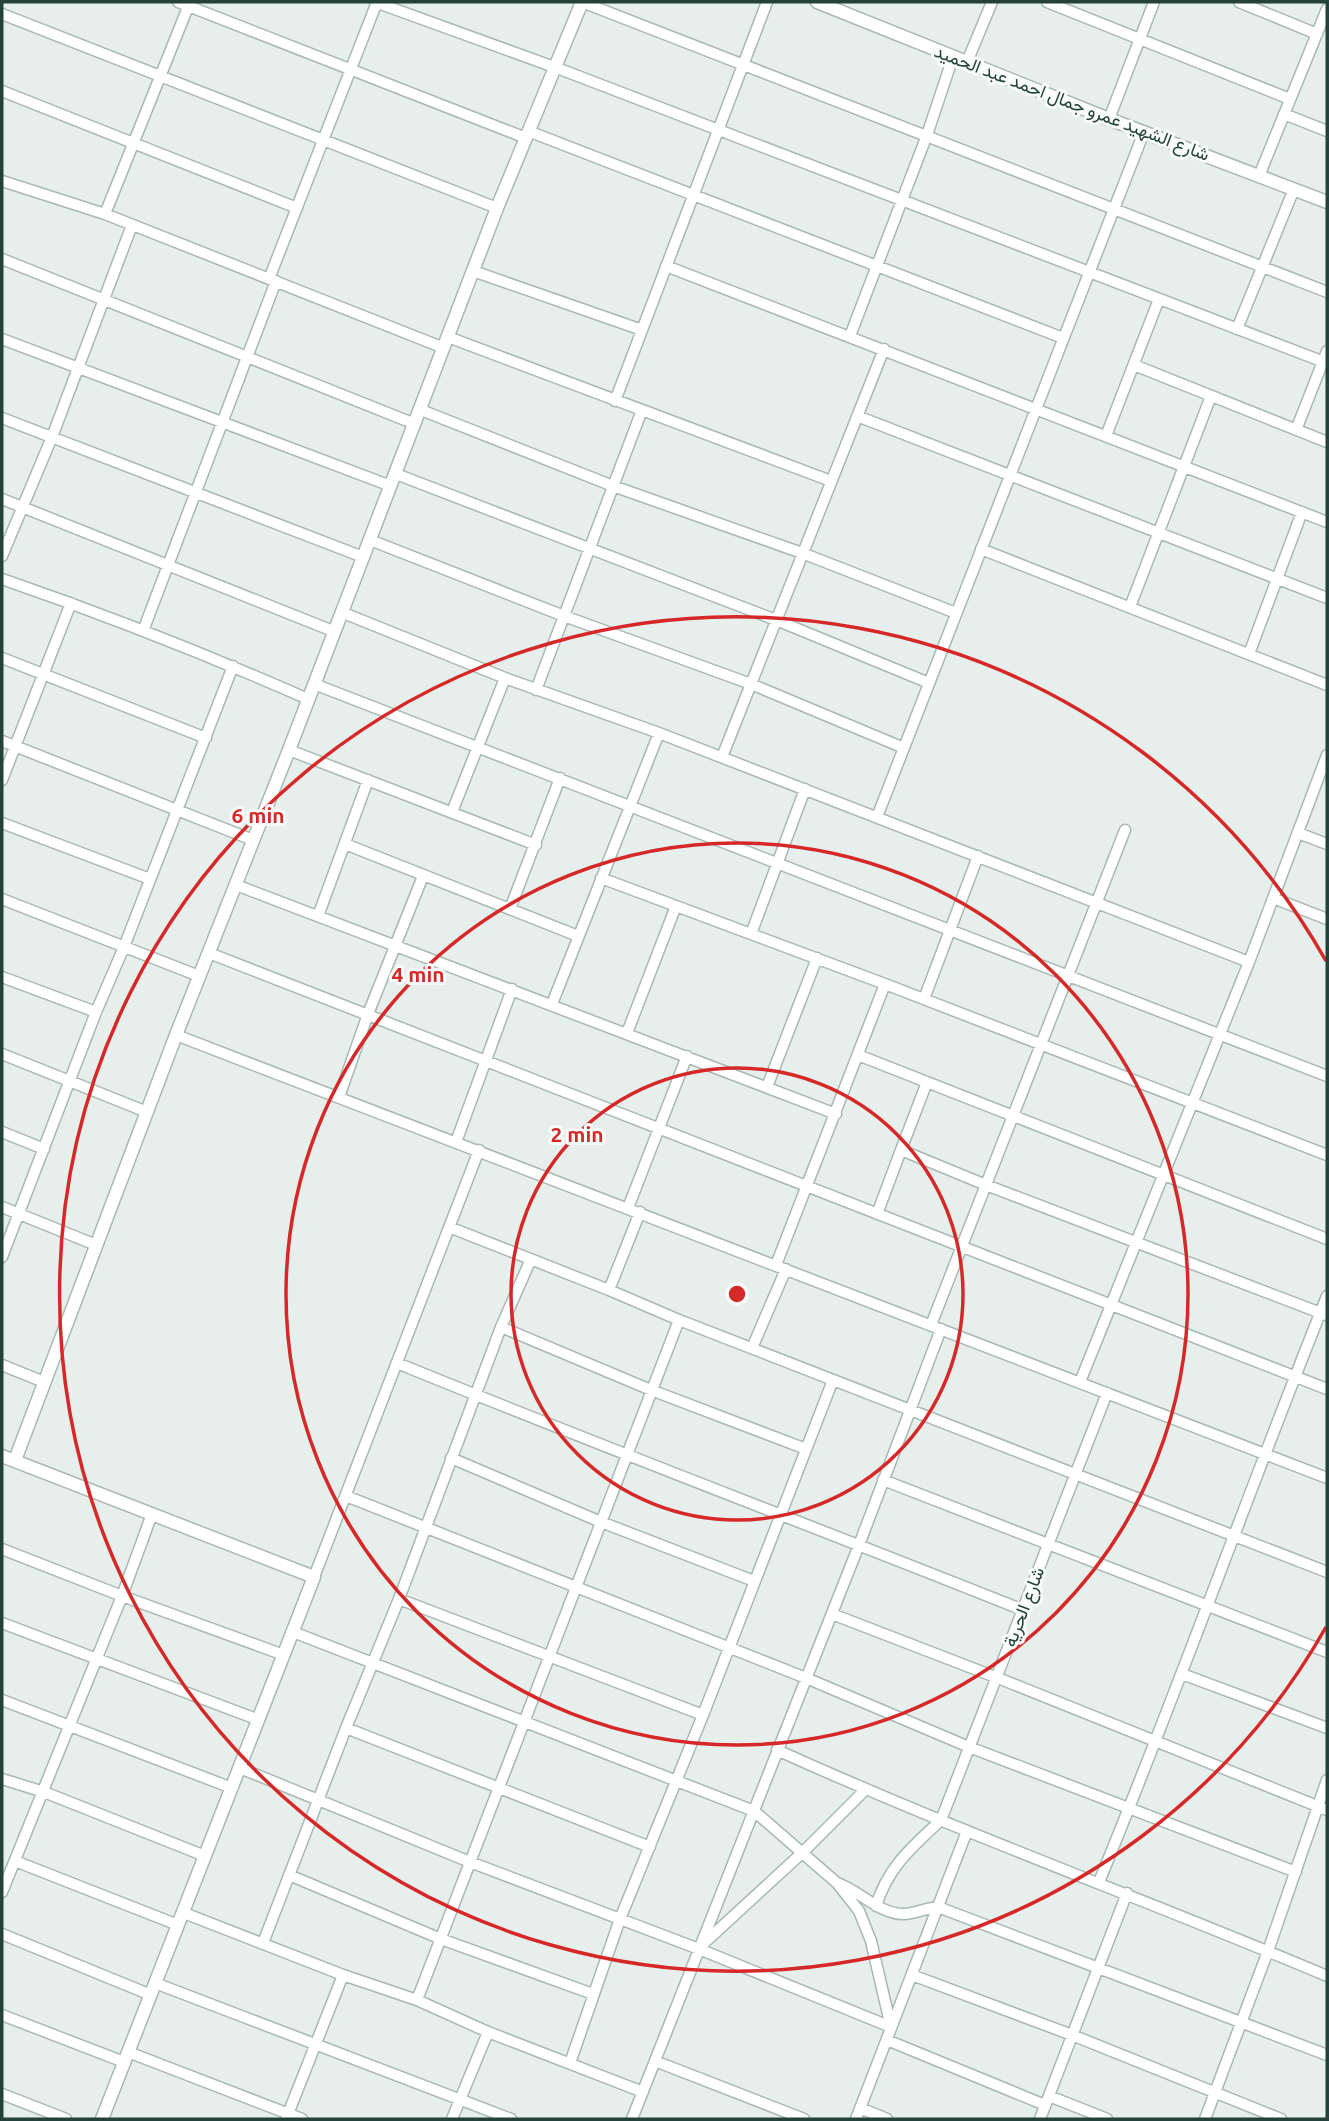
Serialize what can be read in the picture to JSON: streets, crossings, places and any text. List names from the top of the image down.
{
  "streets": {
    "street": ["شارع الشهيد عمرو جمال احمد عبد الحميد", "شارع الحرية"]
  },
  "rings": ["6 min", "4 min", "2 min"]
}
